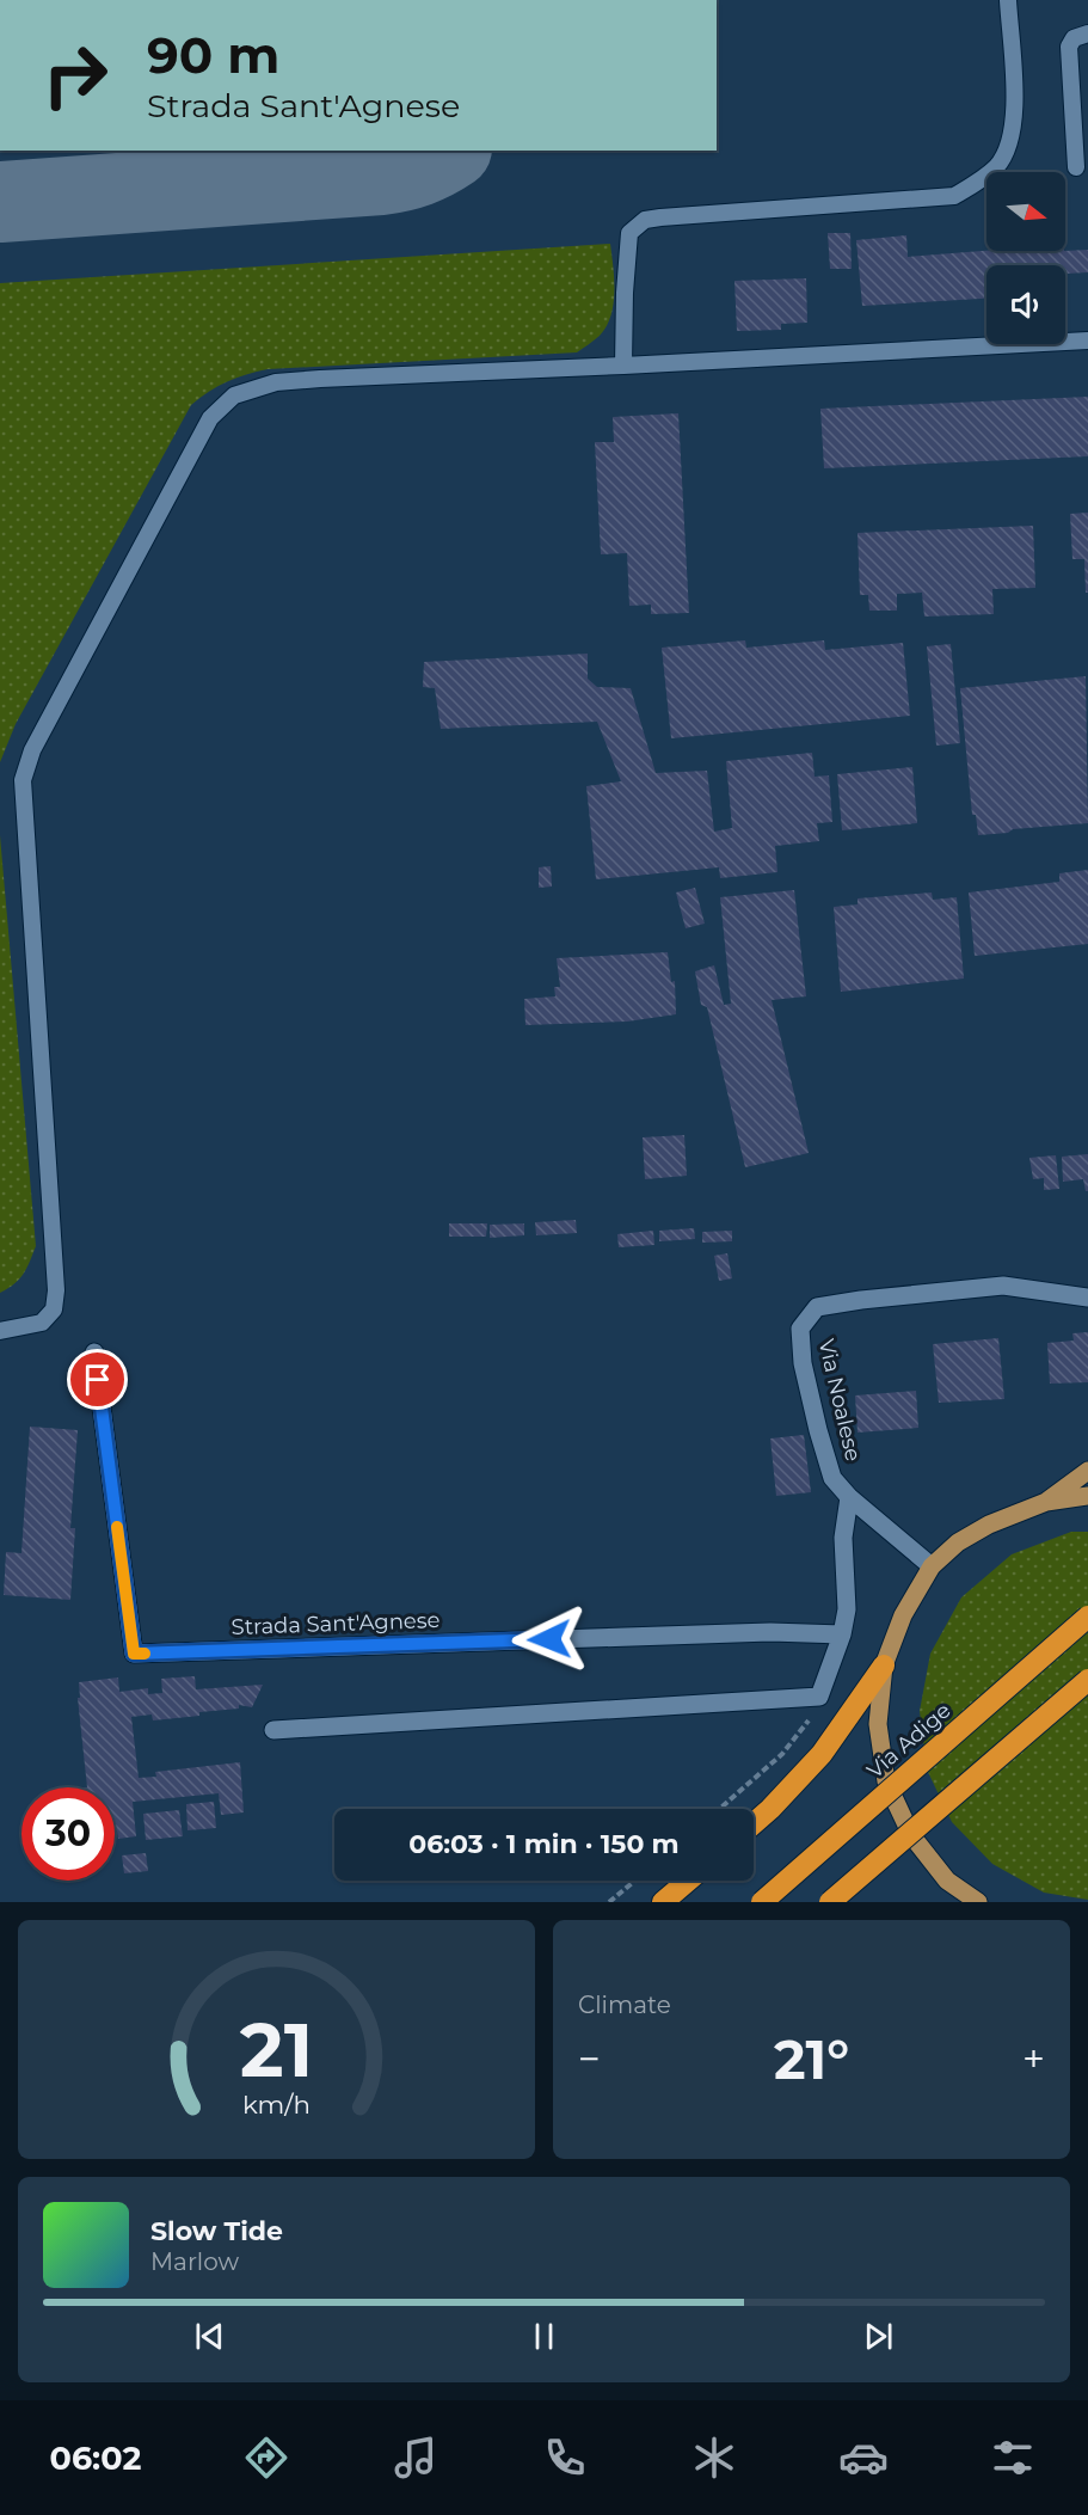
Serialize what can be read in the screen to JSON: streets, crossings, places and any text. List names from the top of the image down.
{
  "streets": {
    "highway": ["Via Adige"],
    "street": ["Via Noalese", "Strada Sant'Agnese"]
  },
  "north": "right",
  "page": {
    "turn": ["90 m", "Strada Sant'Agnese"],
    "limit": "30",
    "trip": "06:03 · 1 min · 150 m",
    "tile": "Climate",
    "heat": ["−", "21°", "+"],
    "song": ["Slow Tide", "Marlow"],
    "tabs": "06:02",
    "gauge": ["21", "km/h"]
  }
}
